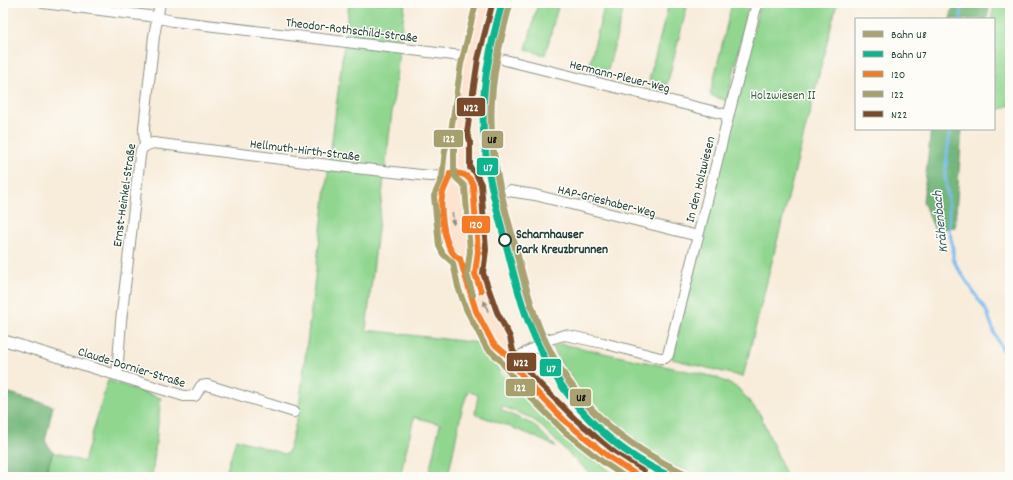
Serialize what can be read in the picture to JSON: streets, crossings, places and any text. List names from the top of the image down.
{
  "streets": {
    "street": [
      "Theodor-Rothschild-Straße",
      "Hermann-Pleuer-Weg",
      "Hellmuth-Hirth-Straße",
      "In den Holzwiesen",
      "Ernst-Heinkel-Straße",
      "HAP-Grieshaber-Weg",
      "Claude-Dornier-Straße"
    ]
  },
  "crossings": [
    ["Theodor-Rothschild-Straße", "Ernst-Heinkel-Straße"],
    ["Hermann-Pleuer-Weg", "In den Holzwiesen"],
    ["Hellmuth-Hirth-Straße", "Ernst-Heinkel-Straße"],
    ["In den Holzwiesen", "HAP-Grieshaber-Weg"],
    ["Ernst-Heinkel-Straße", "Claude-Dornier-Straße"]
  ],
  "water": ["Krähenbach"],
  "parks": ["Holzwiesen II"],
  "places": ["Scharnhauser Park Kreuzbrunnen"],
  "lines": [
    "rail line U8",
    "rail line U7",
    "transit line 122",
    "transit line N22",
    "transit line 120"
  ],
  "legend": [
    "Bahn U8",
    "Bahn U7",
    "120",
    "122",
    "N22"
  ]
}
